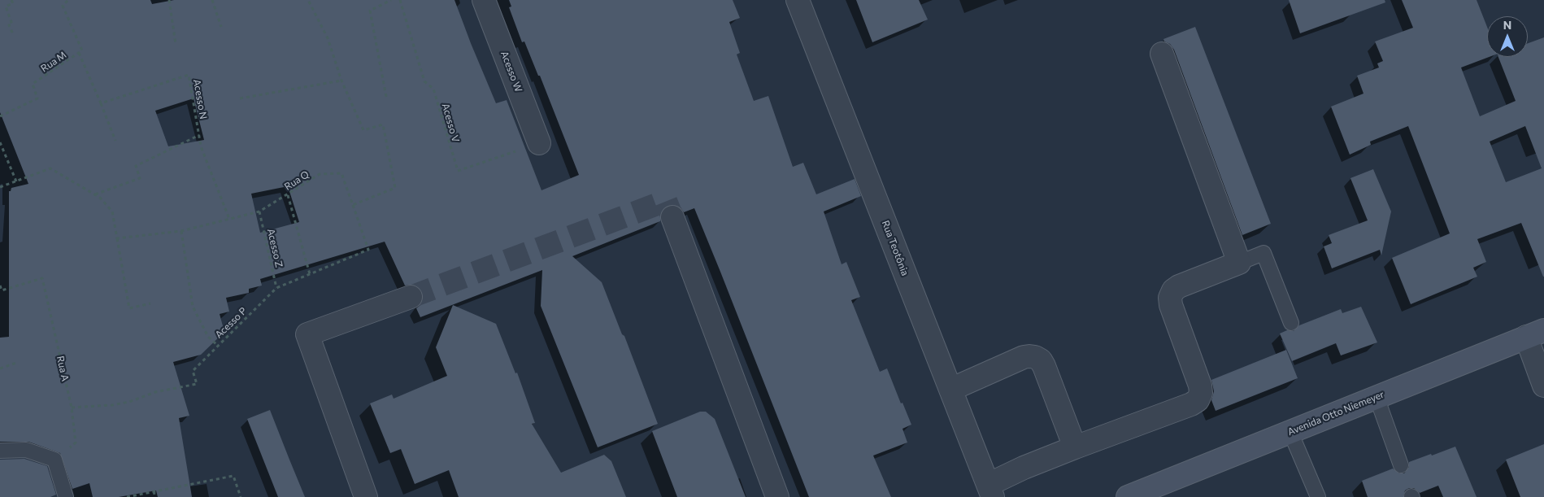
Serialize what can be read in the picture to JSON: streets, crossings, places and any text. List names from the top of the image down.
{
  "streets": {
    "main road": ["Avenida Otto Niemeyer"],
    "street": ["Acesso W", "Rua Teotônia"],
    "path": [
      "Rua M",
      "Acesso N",
      "Acesso V",
      "Rua Q",
      "Acesso Z",
      "Acesso P",
      "Rua A"
    ]
  },
  "crossings": [
    ["Acesso W", "Acesso V"],
    ["Acesso N", "Rua Q"],
    ["Rua Q", "Acesso Z"],
    ["Rua Q", "Acesso P"],
    ["Acesso Z", "Acesso P"],
    ["Acesso P", "Rua A"]
  ],
  "north": "top"
}
